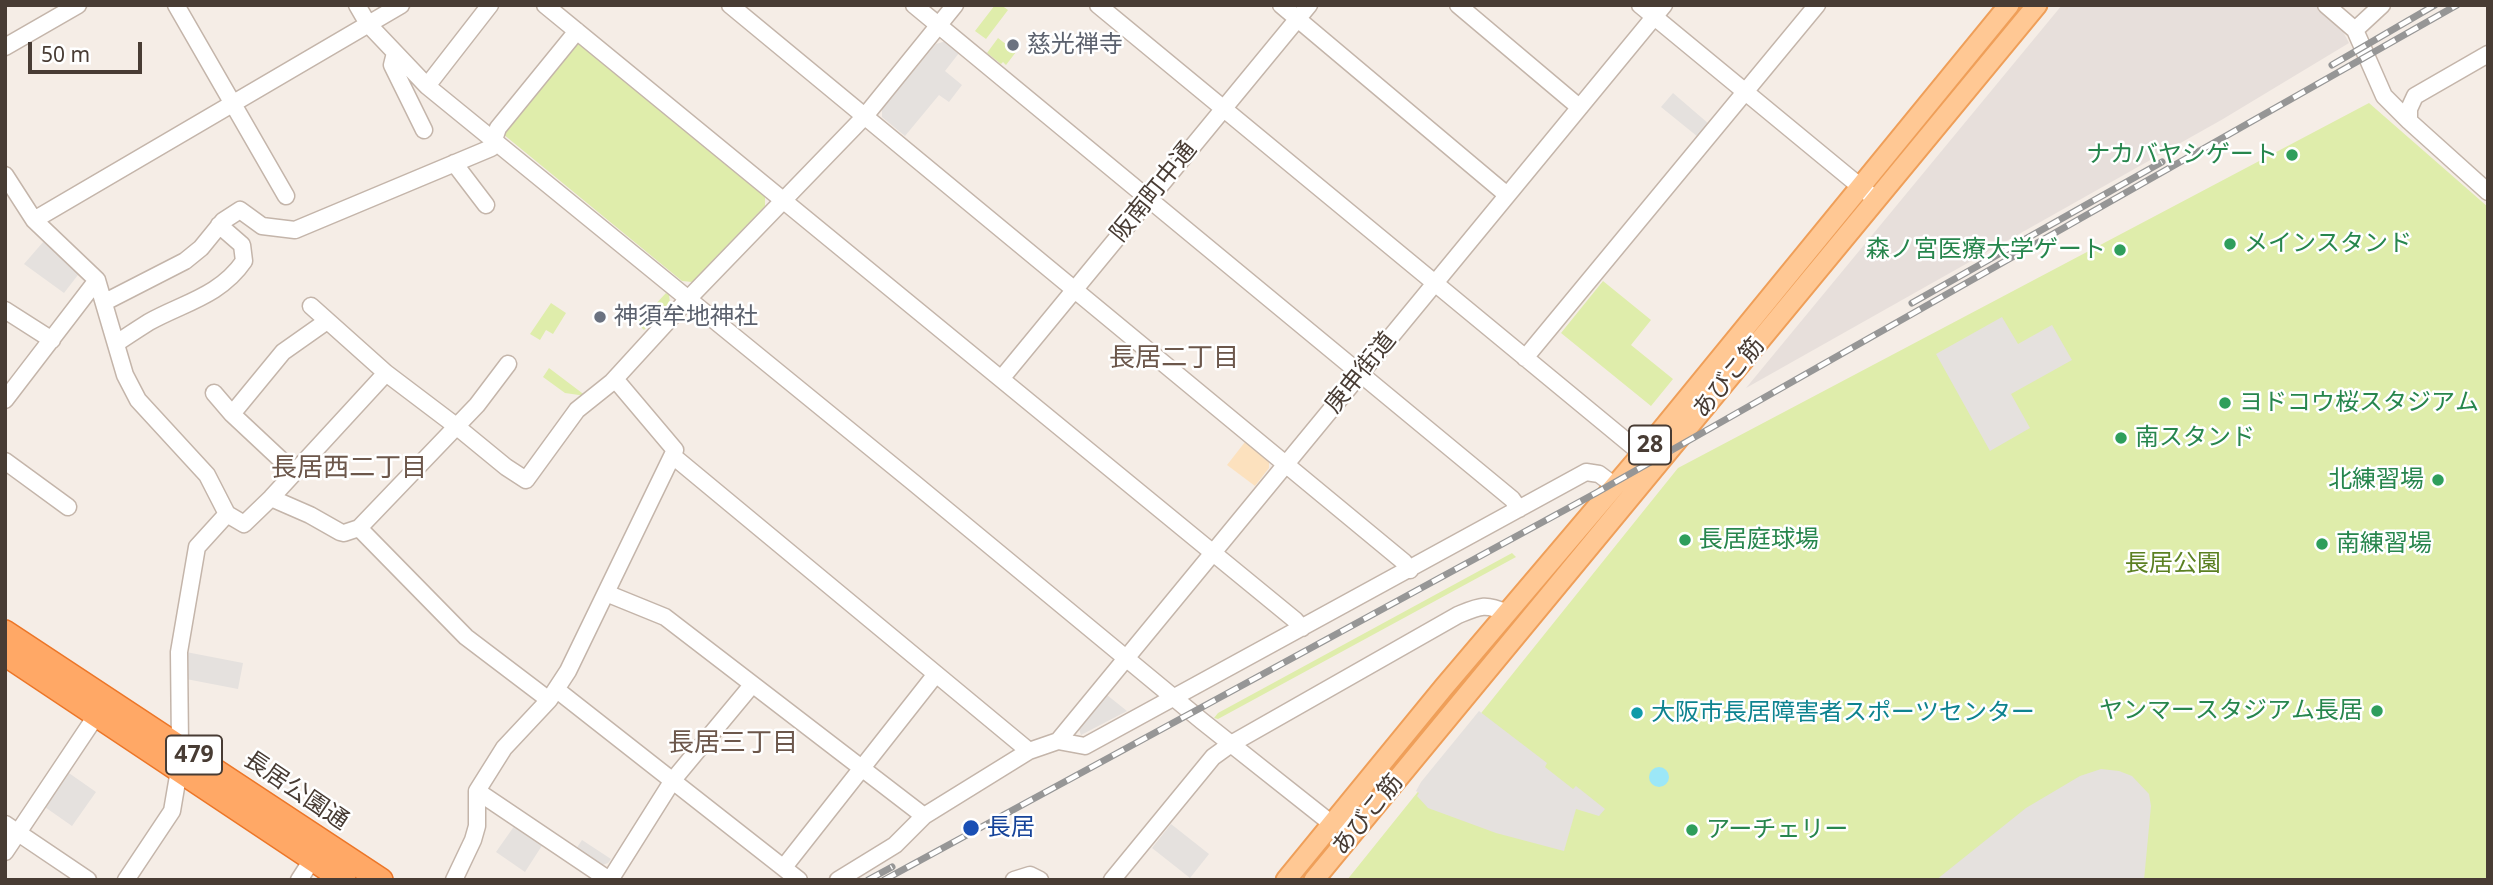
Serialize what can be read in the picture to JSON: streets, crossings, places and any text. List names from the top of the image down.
{
  "streets": {
    "highway": ["479", "長居公園通"],
    "main road": ["あびこ筋", "28"],
    "street": ["阪南町中通", "庚申街道"]
  },
  "districts": ["長居二丁目", "長居西二丁目", "長居三丁目"],
  "parks": ["長居公園"],
  "places": [
    "慈光禅寺",
    "ナカバヤシゲート",
    "メインスタンド",
    "森ノ宮医療大学ゲート",
    "神須牟地神社",
    "ヨドコウ桜スタジアム",
    "南スタンド",
    "北練習場",
    "長居庭球場",
    "南練習場",
    "ヤンマースタジアム長居",
    "大阪市長居障害者スポーツセンター",
    "長居",
    "アーチェリー"
  ],
  "scale_bar": "50 m"
}
